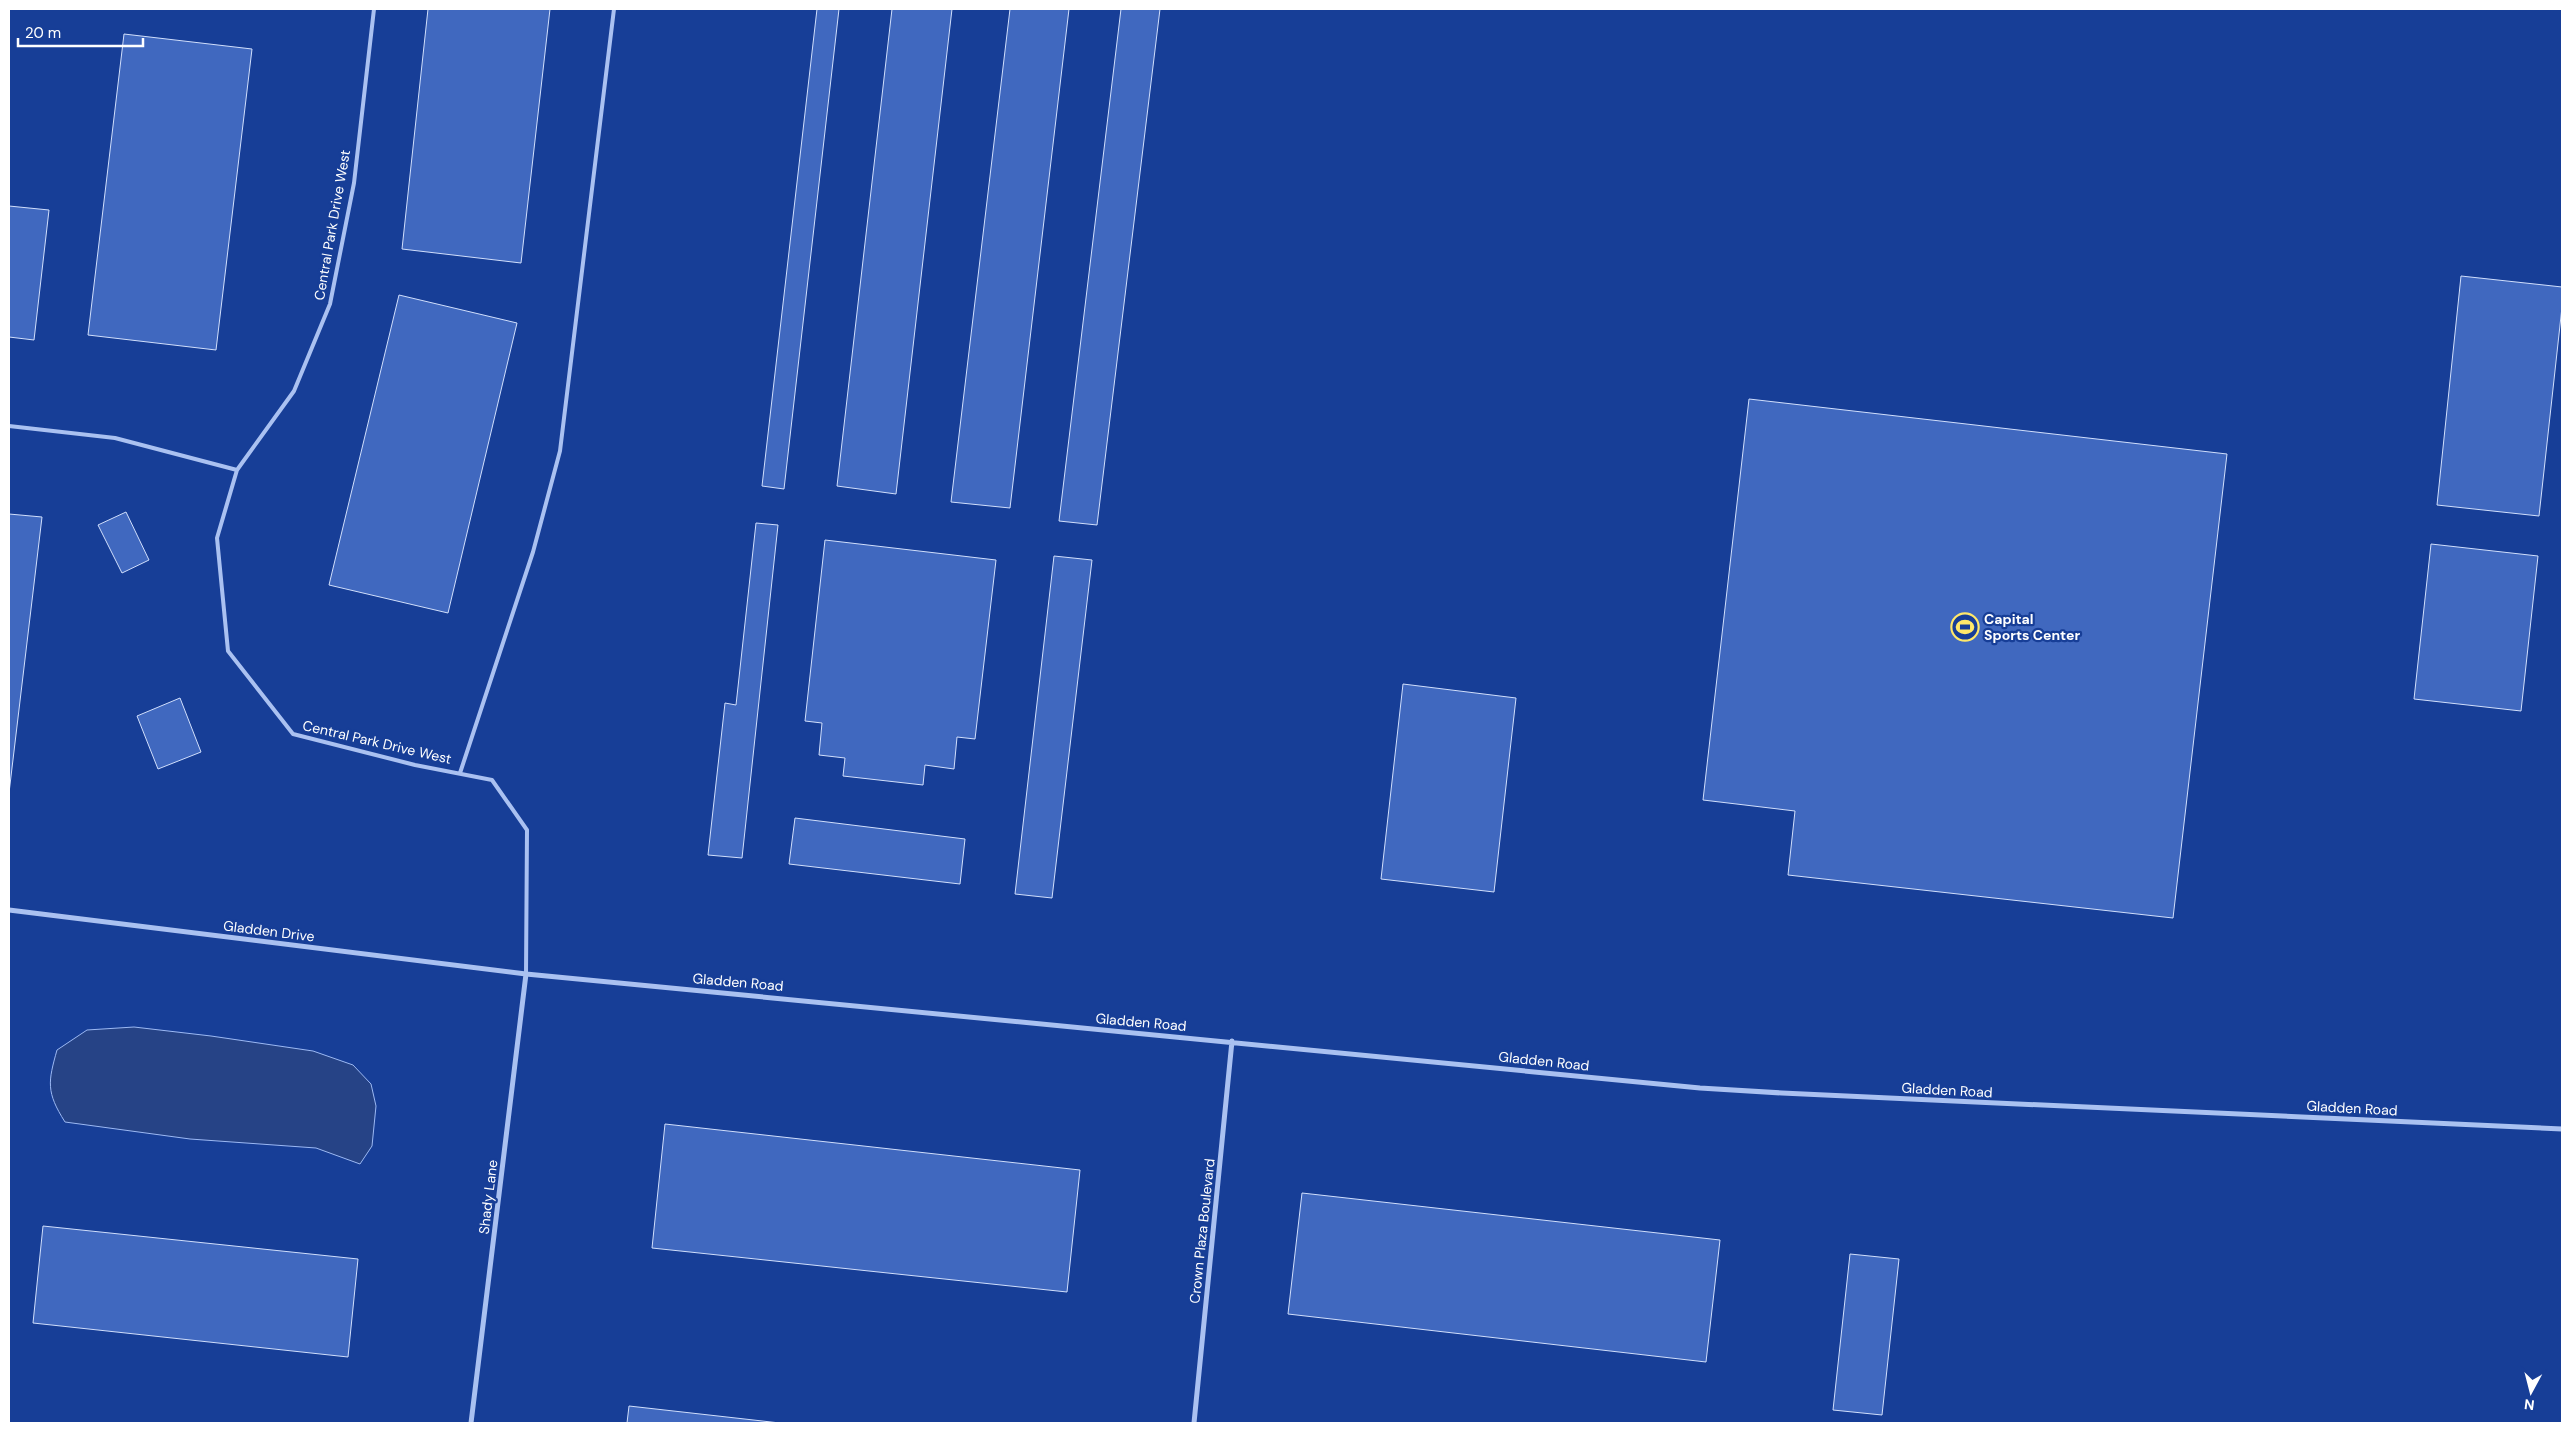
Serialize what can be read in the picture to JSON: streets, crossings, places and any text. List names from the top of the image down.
{
  "streets": {
    "street": [
      "Gladden Drive",
      "Gladden Road",
      "Shady Lane",
      "Crown Plaza Boulevard"
    ],
    "lane": ["Central Park Drive West"]
  },
  "crossings": [
    ["Central Park Drive West", "Gladden Drive"],
    ["Central Park Drive West", "Gladden Road"],
    ["Central Park Drive West", "Shady Lane"],
    ["Gladden Drive", "Gladden Road"],
    ["Gladden Drive", "Shady Lane"],
    ["Gladden Road", "Shady Lane"],
    ["Gladden Road", "Crown Plaza Boulevard"]
  ],
  "places": {
    "sports": ["Capital Sports Center"]
  },
  "scale_bar": "20 m",
  "north": "bottom"
}
